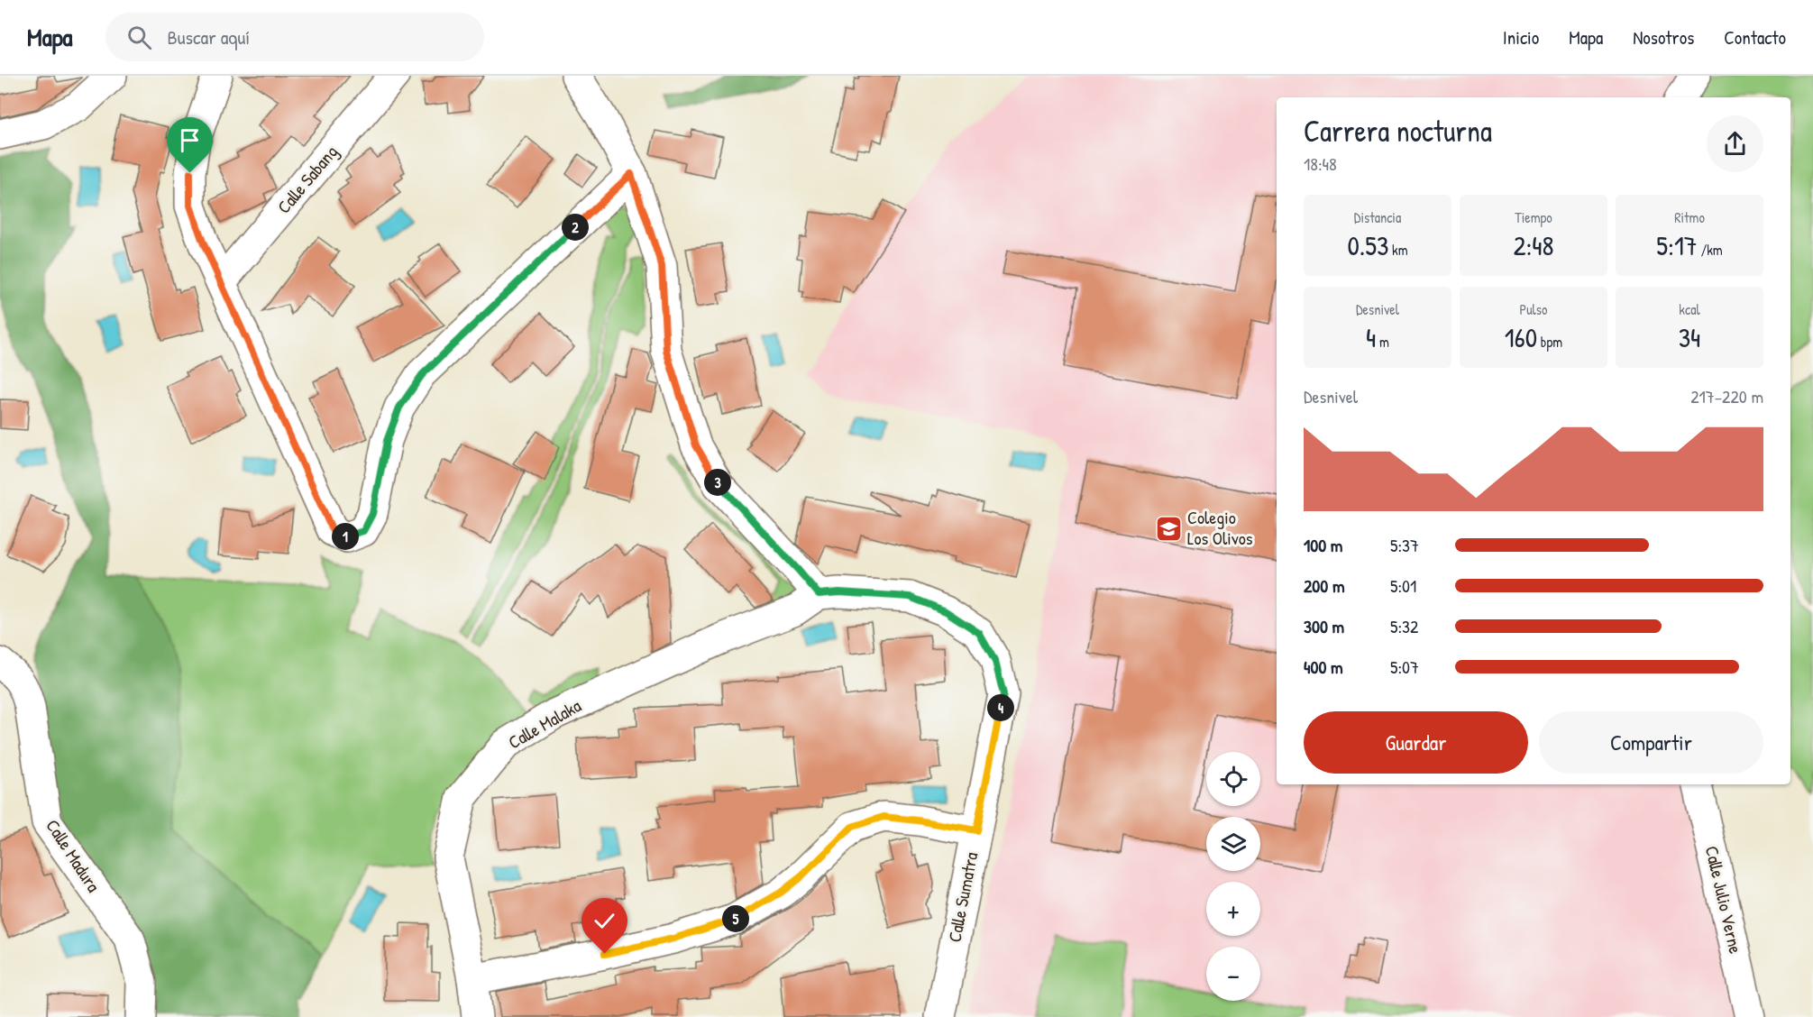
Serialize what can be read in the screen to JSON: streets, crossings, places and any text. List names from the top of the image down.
{
  "streets": {
    "street": [
      "Calle Sabang",
      "Calle Malaka",
      "Calle Madura",
      "Calle Sumatra",
      "Calle Julio Verne"
    ]
  },
  "crossings": [
    ["Calle Malaka", "Calle Sumatra"]
  ],
  "places": {
    "school or university": ["Colegio Los Olivos"]
  },
  "page": {
    "header": "Mapa",
    "search": "Buscar aquí",
    "nav": [
      "Inicio",
      "Mapa",
      "Nosotros",
      "Contacto"
    ],
    "heading": ["Carrera nocturna", "18:48"],
    "stats": [
      ["Distancia", "0.53 km"],
      ["Tiempo", "2:48"],
      ["Ritmo", "5:17 /km"],
      ["Desnivel", "4 m"],
      ["Pulso", "160 bpm"],
      ["kcal", "34"]
    ],
    "pins": [
      "2",
      "3",
      "1",
      "4",
      "5"
    ],
    "chart": ["Desnivel", "217–220 m"],
    "list": [
      {
        "name": "100 m",
        "note": "5:37"
      },
      {
        "name": "200 m",
        "note": "5:01"
      },
      {
        "name": "300 m",
        "note": "5:32"
      },
      {
        "name": "400 m",
        "note": "5:07"
      }
    ],
    "buttons": ["Guardar", "Compartir"],
    "map_buttons": ["+", "−"]
  }
}
